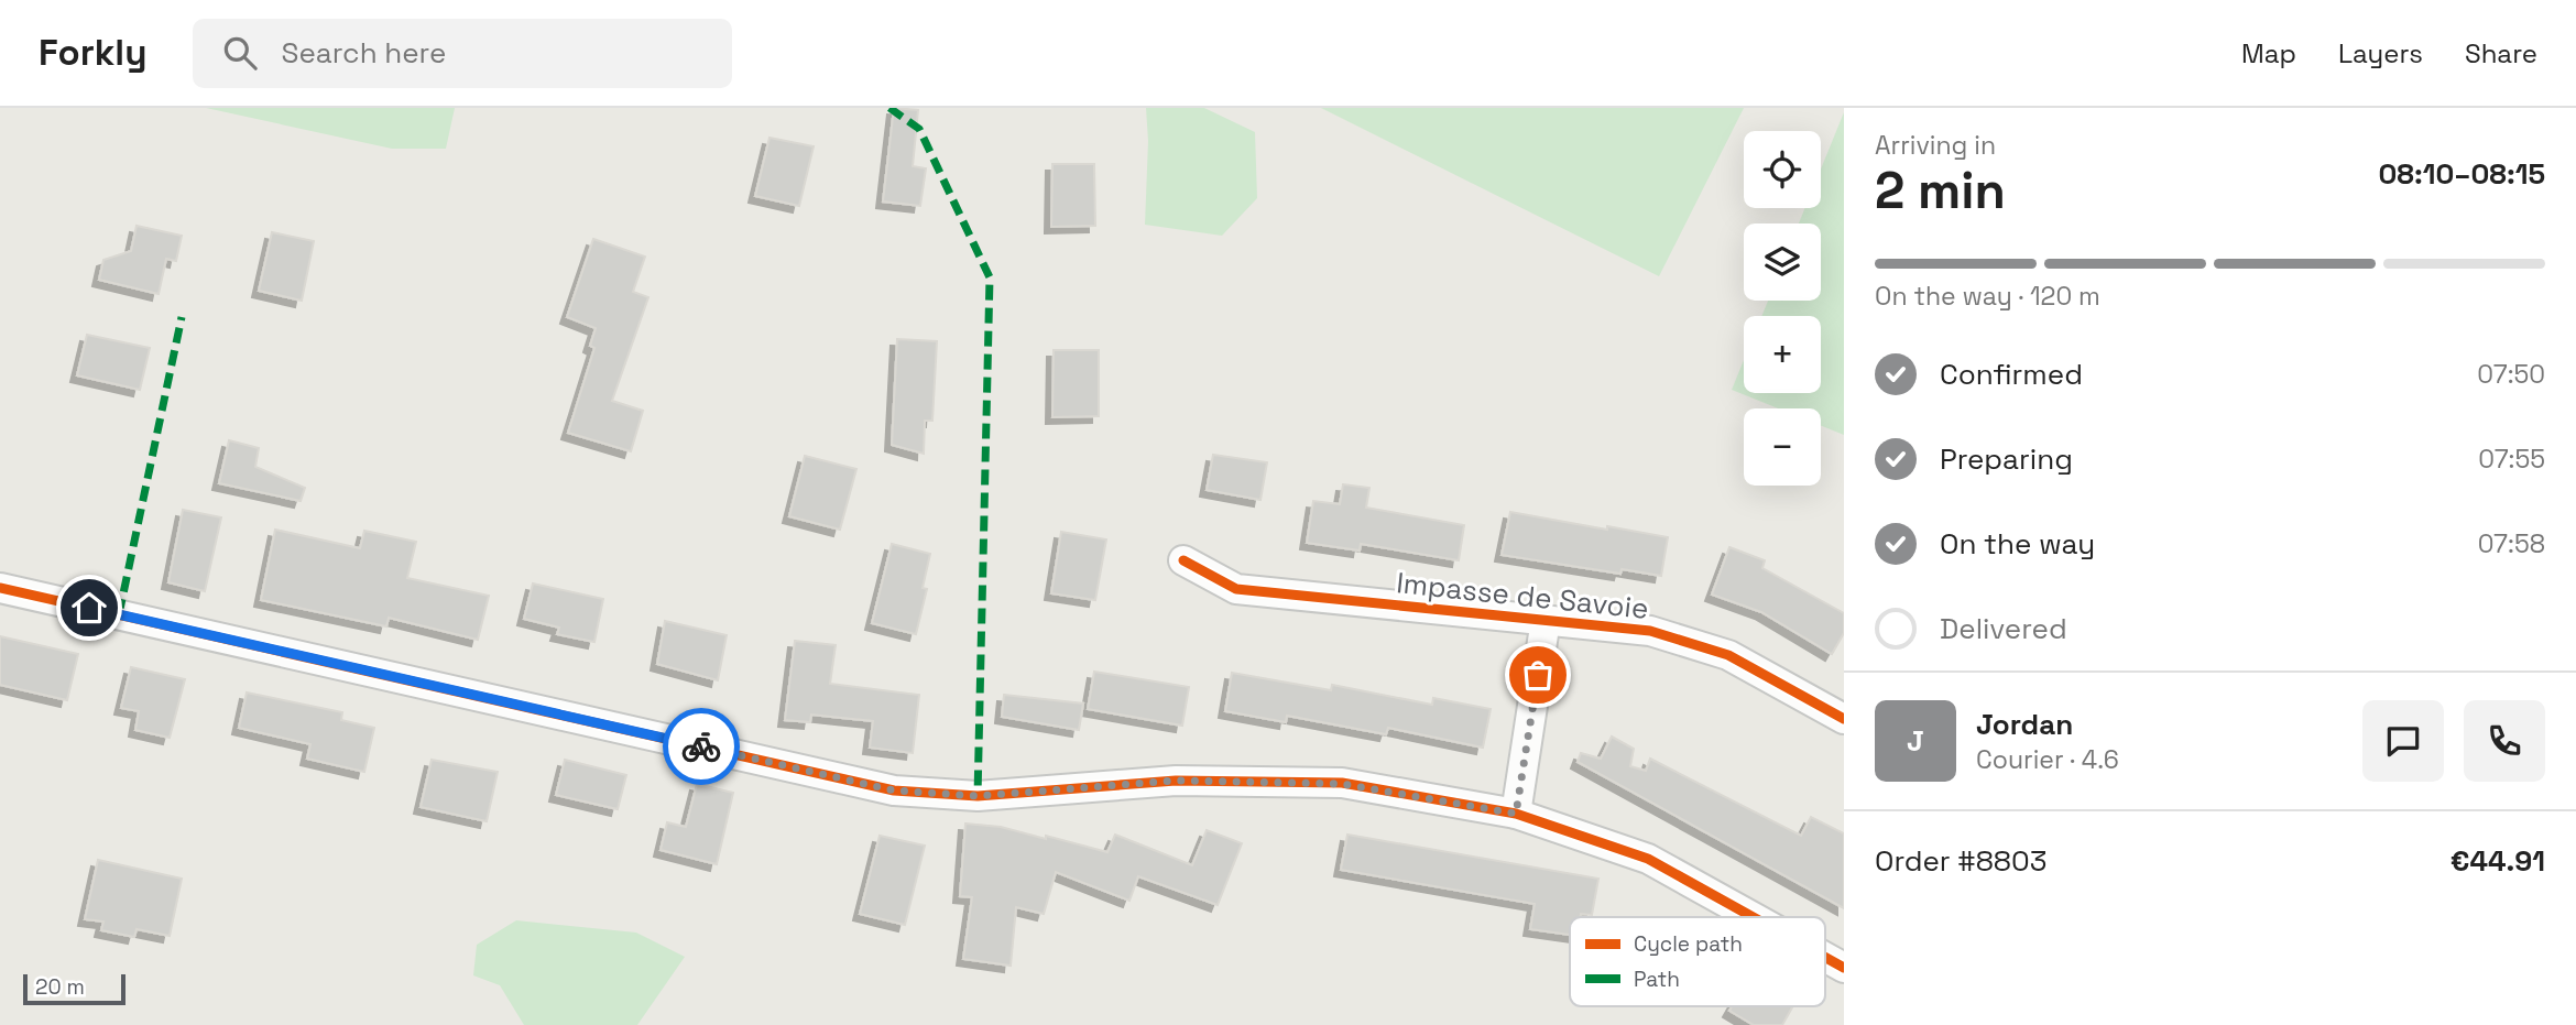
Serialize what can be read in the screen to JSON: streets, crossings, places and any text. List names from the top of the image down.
{
  "streets": {
    "street": ["Impasse de Savoie"]
  },
  "legend": ["Cycle path", "Path"],
  "scale_bar": "20 m",
  "page": {
    "header": "Forkly",
    "search": "Search here",
    "nav": ["Map", "Layers", "Share"],
    "heading": ["2 min", "Arriving in", "08:10–08:15"],
    "panel": [
      "Jordan",
      "Courier · 4.6",
      "Order #8803",
      "€44.91"
    ],
    "map_buttons": ["+", "−"],
    "bar": "On the way · 120 m",
    "list": [
      ["Confirmed", "07:50"],
      ["Preparing", "07:55"],
      ["On the way", "07:58"],
      "Delivered"
    ],
    "round": "J",
    "scale": "20 m"
  }
}
